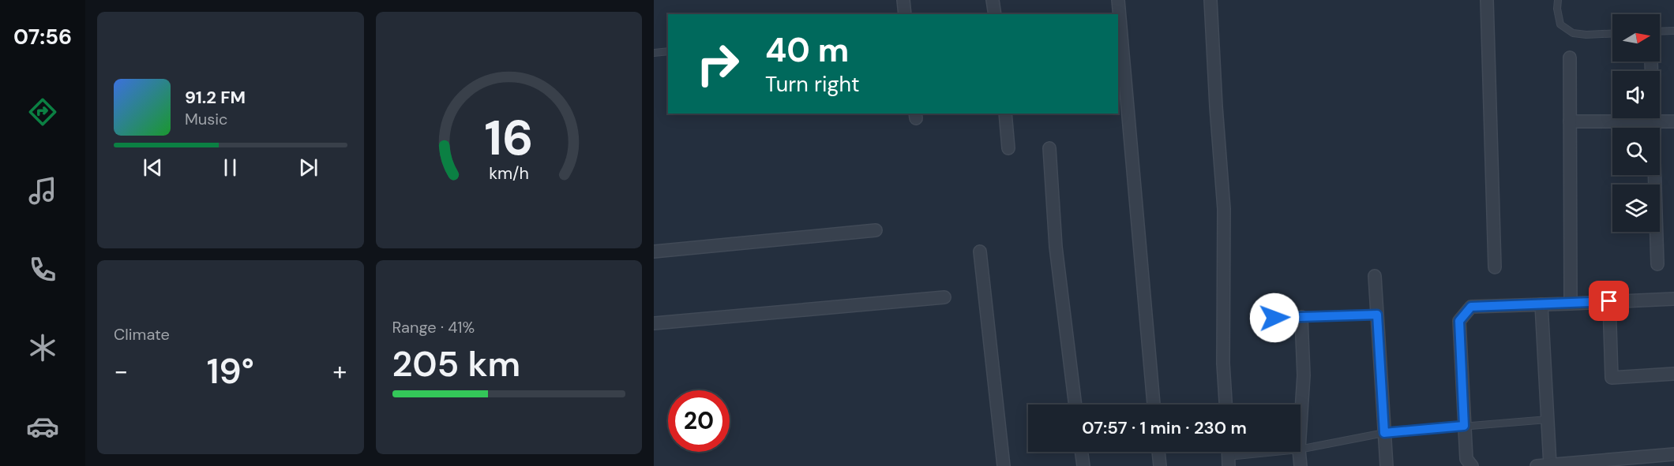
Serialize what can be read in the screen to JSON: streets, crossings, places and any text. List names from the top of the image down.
{
  "north": "right",
  "page": {
    "tabs": "07:56",
    "turn": ["40 m", "Turn right"],
    "song": ["91.2 FM", "Music"],
    "tile": [
      "Climate",
      ["Range · 41%", "205 km"]
    ],
    "heat": ["−", "19°", "+"],
    "limit": "20",
    "trip": "07:57 · 1 min · 230 m",
    "gauge": ["16", "km/h"]
  }
}
